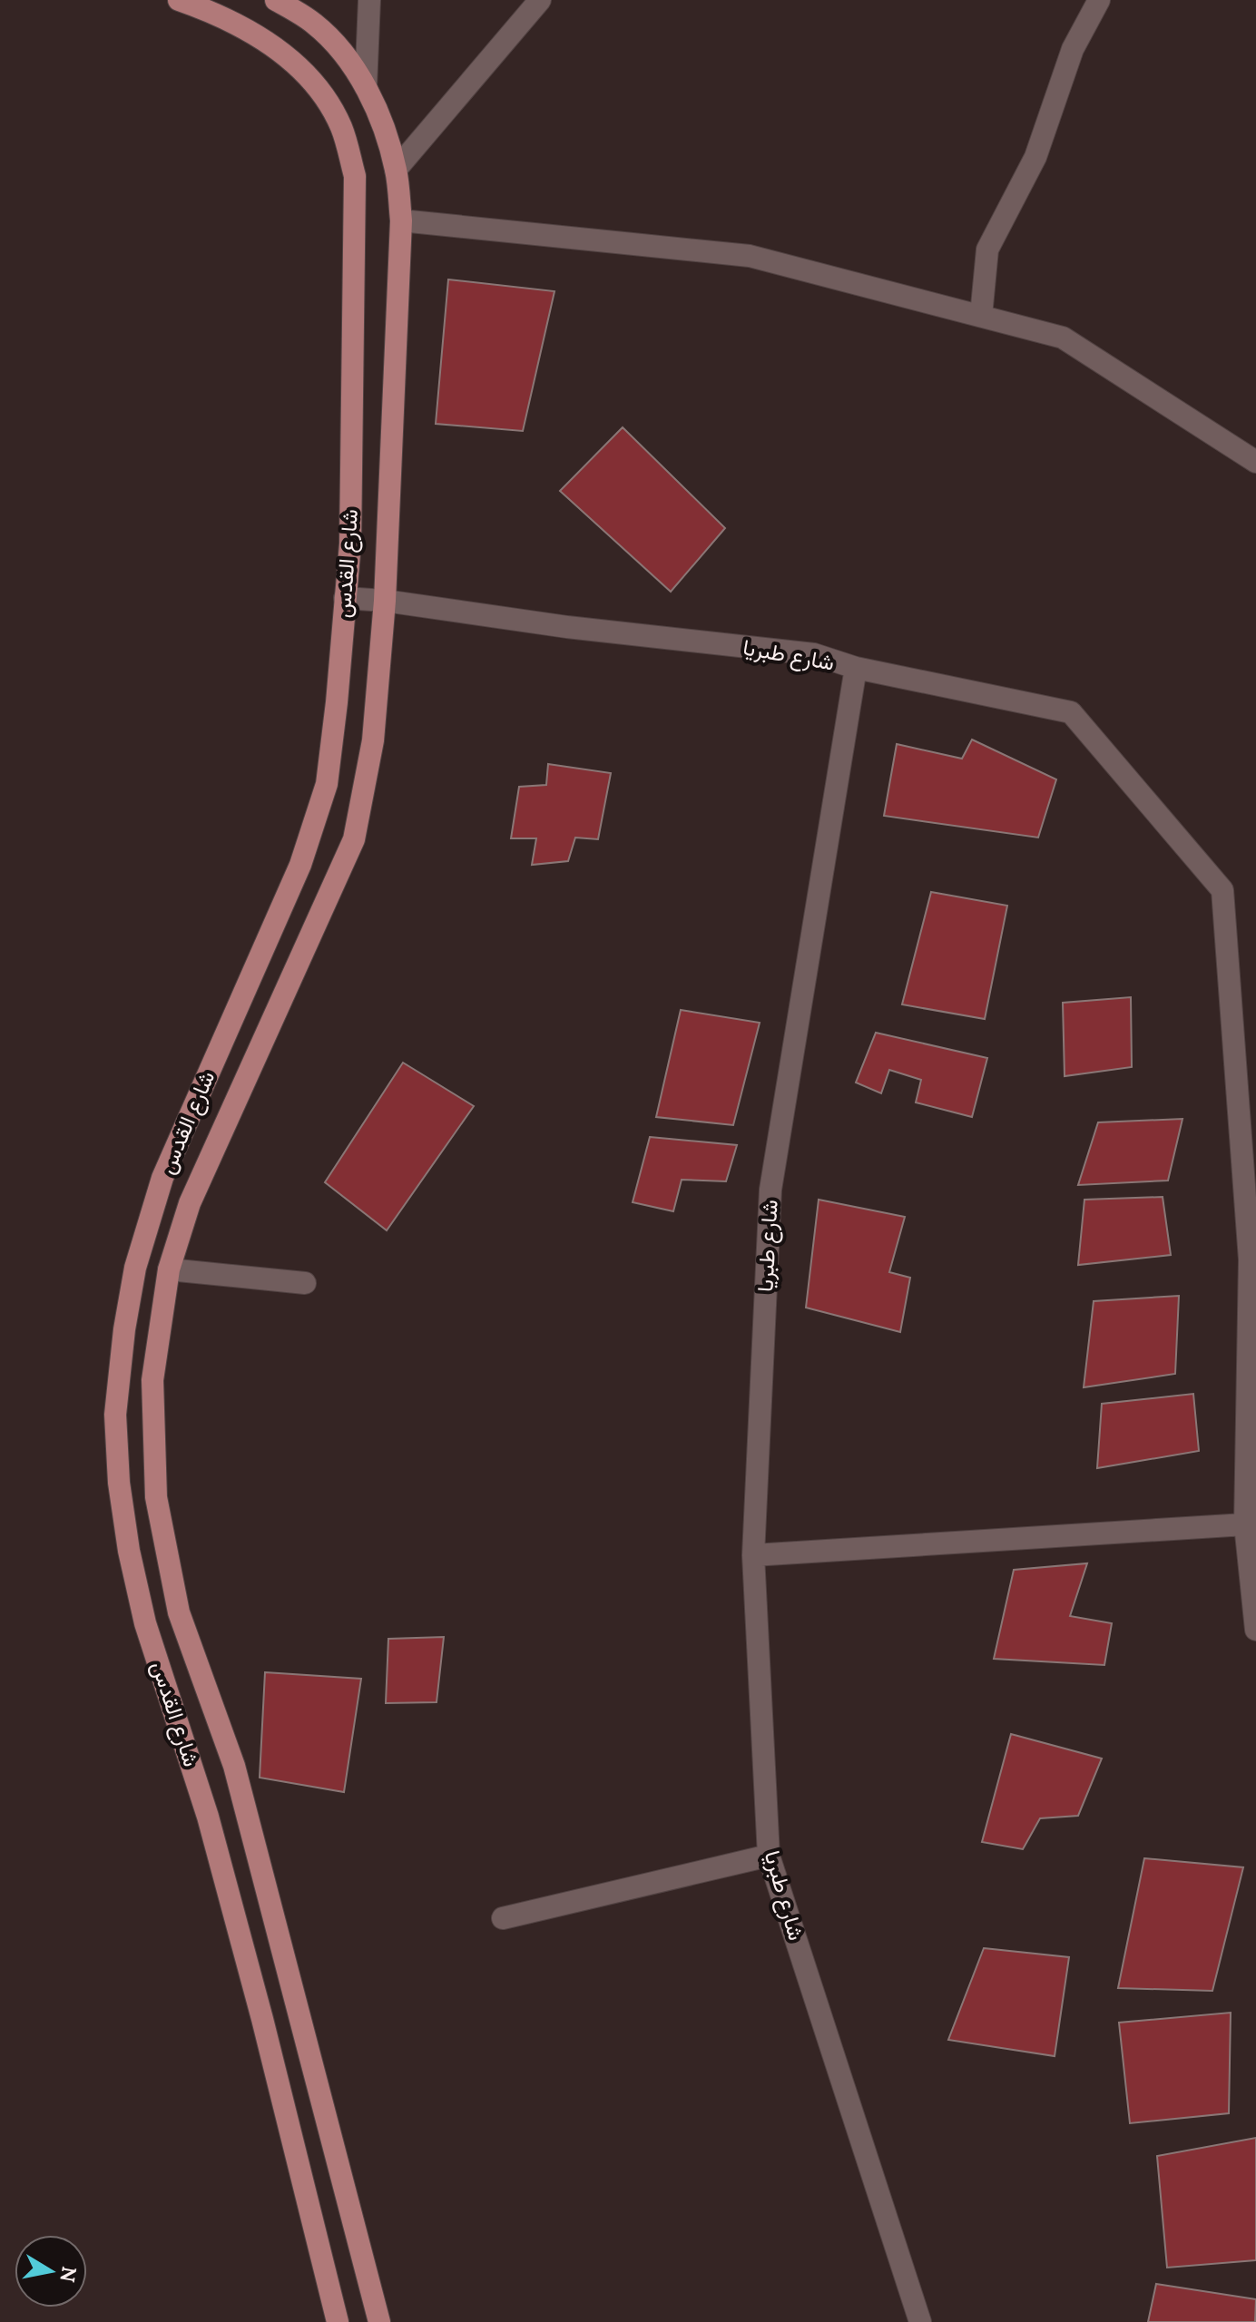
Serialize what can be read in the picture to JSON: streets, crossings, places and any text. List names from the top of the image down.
{
  "streets": {
    "main road": ["شارع القدس"],
    "street": ["شارع طبريا"]
  },
  "crossings": [
    ["شارع القدس", "شارع طبريا"]
  ],
  "north": "right"
}
